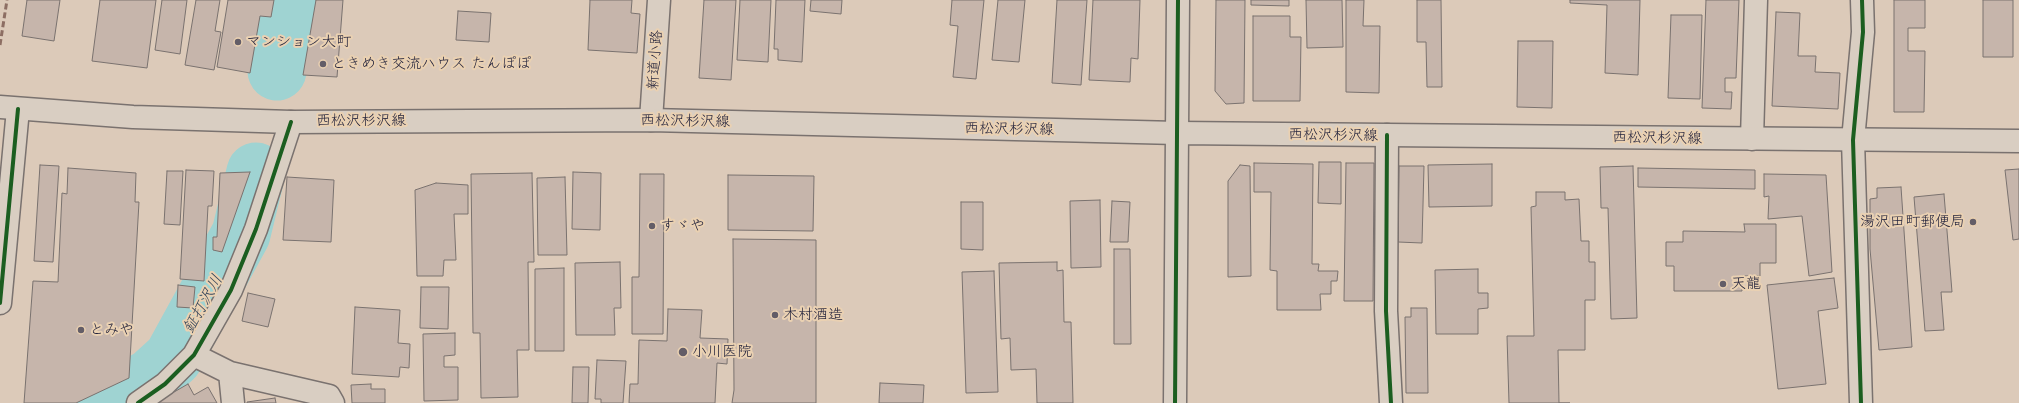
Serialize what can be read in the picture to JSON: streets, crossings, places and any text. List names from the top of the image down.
{
  "streets": {
    "street": ["新道小路", "西松沢杉沢線"]
  },
  "crossings": [
    ["新道小路", "西松沢杉沢線"]
  ],
  "water": ["鉦打沢川"],
  "places": [
    "マンション大町",
    "ときめき交流ハウス たんぽぽ",
    "湯沢田町郵便局",
    "すゞや",
    "天龍",
    "木村酒造",
    "とみや",
    "小川医院"
  ]
}
